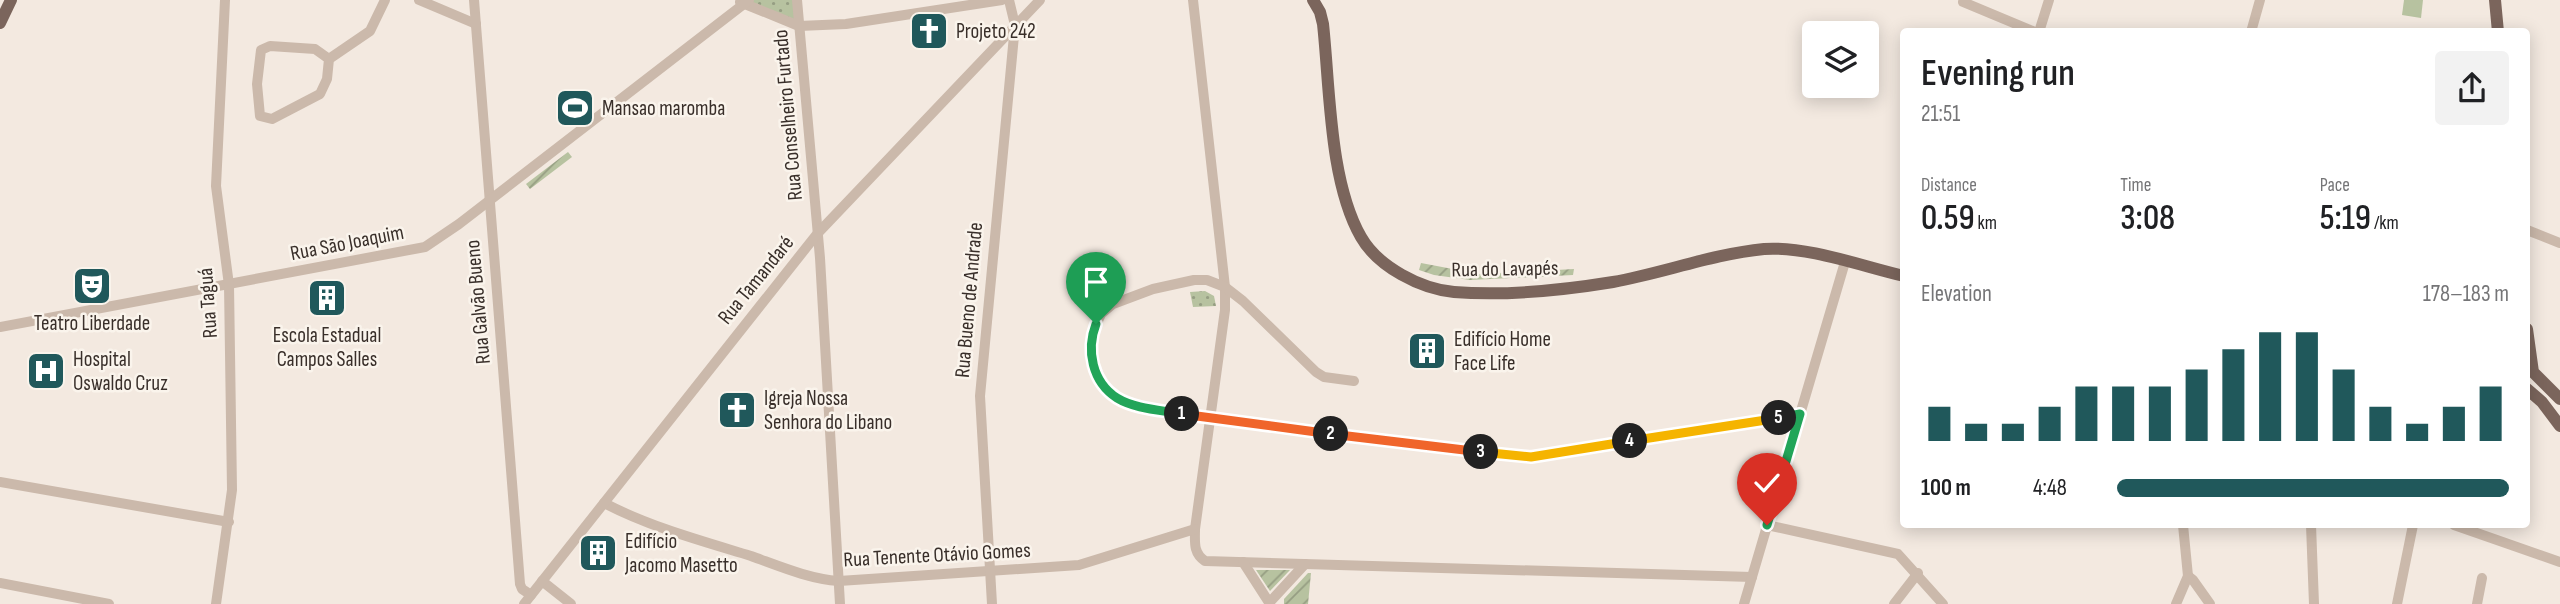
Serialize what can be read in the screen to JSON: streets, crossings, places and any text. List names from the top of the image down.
{
  "streets": {
    "main road": ["Rua do Lavapés"],
    "street": [
      "Rua Conselheiro Furtado",
      "Rua São Joaquim",
      "Rua Tamandaré",
      "Rua Bueno de Andrade",
      "Rua Galvão Bueno",
      "Rua Taguá",
      "Rua Tenente Otávio Gomes"
    ]
  },
  "crossings": [
    ["Rua Conselheiro Furtado", "Rua Tamandaré"],
    ["Rua Conselheiro Furtado", "Rua Tenente Otávio Gomes"],
    ["Rua São Joaquim", "Rua Galvão Bueno"],
    ["Rua São Joaquim", "Rua Taguá"],
    ["Rua Tamandaré", "Rua Bueno de Andrade"],
    ["Rua Tamandaré", "Rua Galvão Bueno"],
    ["Rua Tamandaré", "Rua Tenente Otávio Gomes"],
    ["Rua Bueno de Andrade", "Rua Tenente Otávio Gomes"]
  ],
  "places": {
    "church": ["Projeto 242", "Igreja Nossa Senhora do Libano"],
    "sports": ["Mansao maromba"],
    "theatre": ["Teatro Liberdade"],
    "building": ["Escola Estadual Campos Salles", "Edifício Home Face Life", "Edifício Jacomo Masetto"],
    "hospital": ["Hospital Oswaldo Cruz"]
  },
  "page": {
    "heading": ["Evening run", "21:51"],
    "stats": [
      ["Distance", "0.59 km"],
      ["Time", "3:08"],
      ["Pace", "5:19 /km"]
    ],
    "chart": ["Elevation", "178–183 m"],
    "pins": [
      "1",
      "5",
      "2",
      "4",
      "3"
    ],
    "list": [
      {
        "name": "100 m",
        "note": "4:48"
      }
    ]
  }
}
